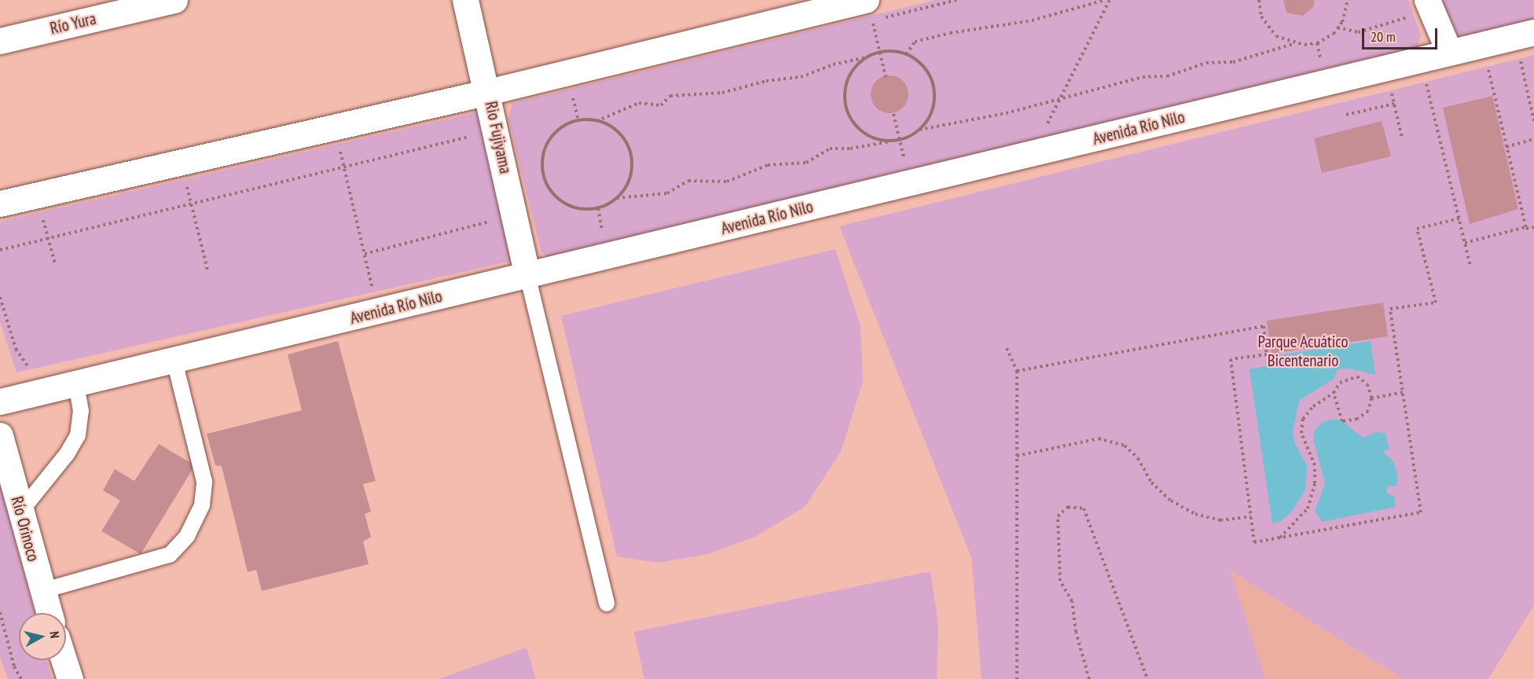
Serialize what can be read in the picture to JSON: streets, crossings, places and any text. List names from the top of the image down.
{
  "streets": {
    "street": [
      "Río Yura",
      "Avenida Río Nilo",
      "Rio Fujiyama",
      "Río Orinoco"
    ]
  },
  "crossings": [
    ["Avenida Río Nilo", "Rio Fujiyama"]
  ],
  "parks": ["Parque Acuático Bicentenario"],
  "scale_bar": "20 m",
  "north": "right"
}
